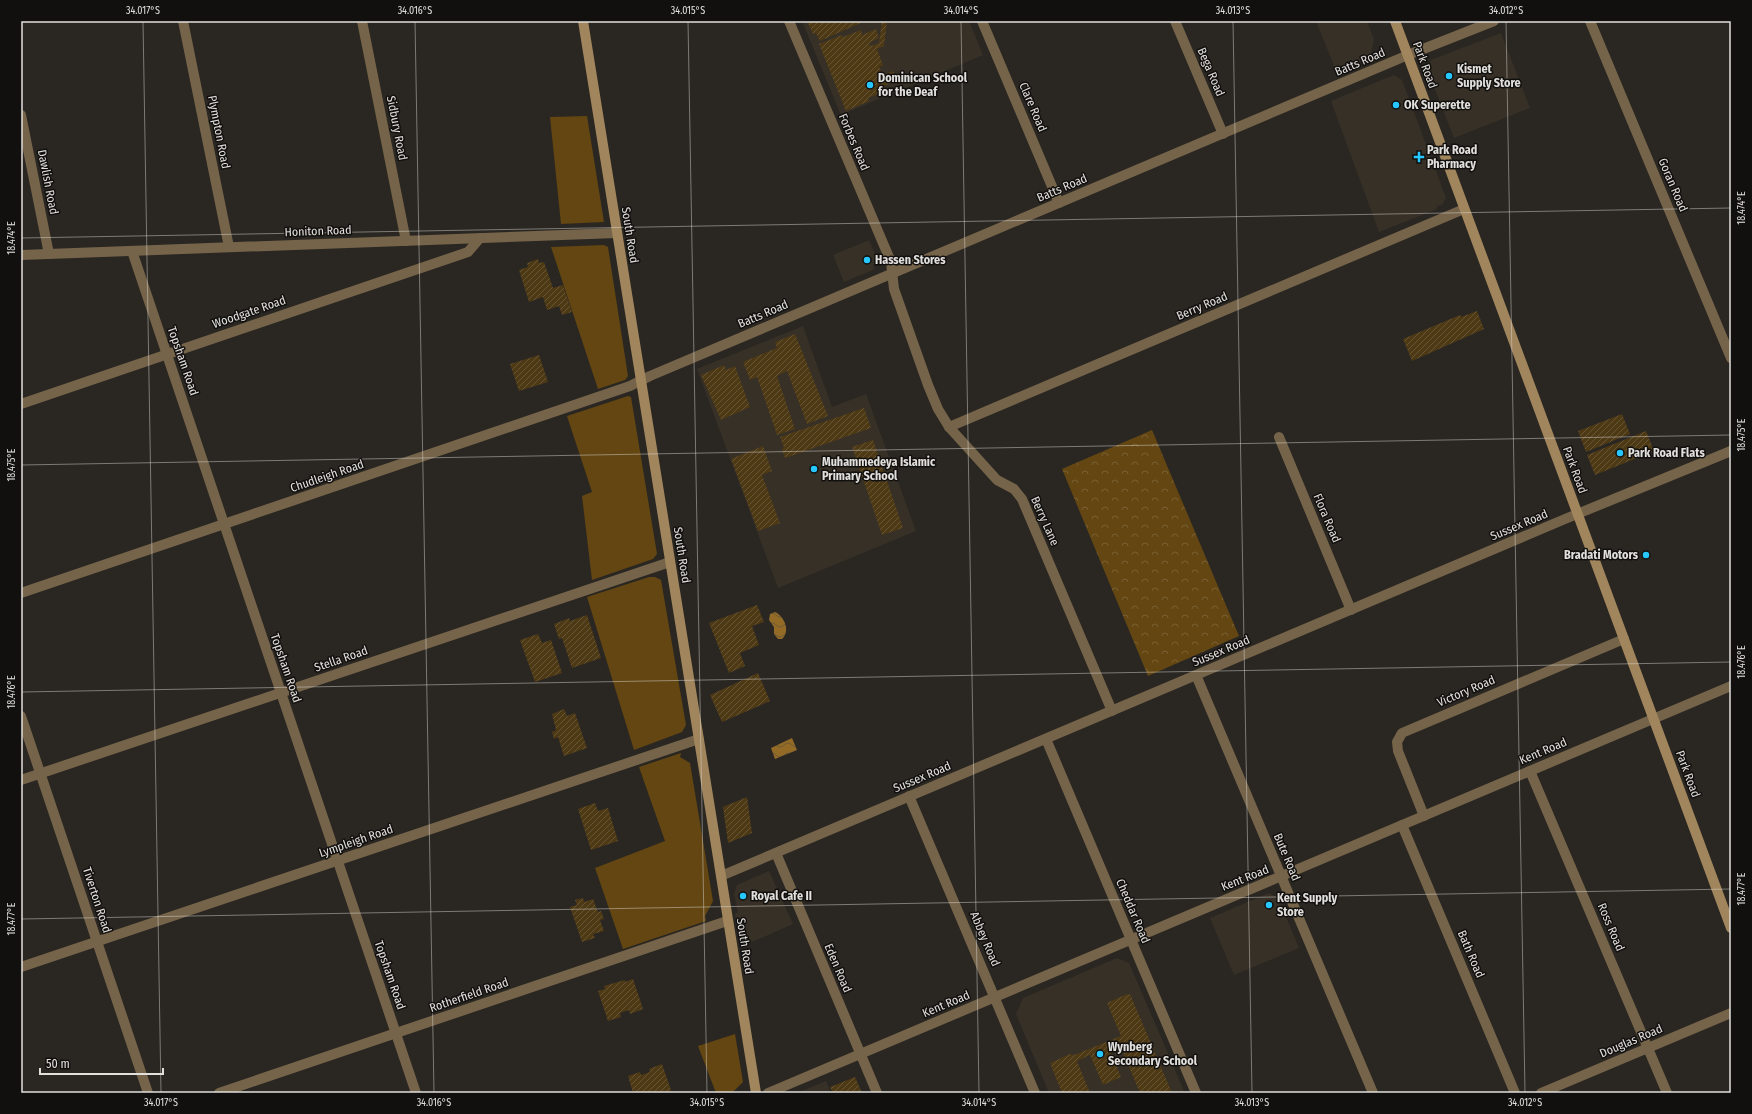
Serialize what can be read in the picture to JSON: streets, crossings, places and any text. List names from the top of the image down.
{
  "streets": {
    "street": [
      "Batts Road",
      "Park Road",
      "Bega Road",
      "Clare Road",
      "Sidbury Road",
      "Plympton Road",
      "Forbes Road",
      "Dawlish Road",
      "Goran Road",
      "Honiton Road",
      "South Road",
      "Berry Road",
      "Woodgate Road",
      "Topsham Road",
      "Chudleigh Road",
      "Flora Road",
      "Berry Lane",
      "Sussex Road",
      "Stella Road",
      "Victory Road",
      "Kent Road",
      "Lympleigh Road",
      "Bute Road",
      "Tiverton Road",
      "Cheddar Road",
      "Ross Road",
      "Abbey Road",
      "Bath Road",
      "Eden Road",
      "Rotherfield Road",
      "Douglas Road"
    ]
  },
  "crossings": [
    ["Batts Road", "Park Road"],
    ["Batts Road", "Bega Road"],
    ["Batts Road", "Clare Road"],
    ["Batts Road", "Forbes Road"],
    ["Batts Road", "South Road"],
    ["Batts Road", "Chudleigh Road"],
    ["Batts Road", "Berry Lane"],
    ["Park Road", "Berry Road"],
    ["Park Road", "Sussex Road"],
    ["Park Road", "Victory Road"],
    ["Park Road", "Kent Road"],
    ["Sidbury Road", "Honiton Road"],
    ["Plympton Road", "Honiton Road"],
    ["Forbes Road", "Berry Lane"],
    ["Dawlish Road", "Honiton Road"],
    ["Honiton Road", "South Road"],
    ["Honiton Road", "Woodgate Road"],
    ["Honiton Road", "Topsham Road"],
    ["South Road", "Chudleigh Road"],
    ["South Road", "Sussex Road"],
    ["South Road", "Stella Road"],
    ["South Road", "Lympleigh Road"],
    ["South Road", "Rotherfield Road"],
    ["Berry Road", "Berry Lane"],
    ["Woodgate Road", "Topsham Road"],
    ["Topsham Road", "Chudleigh Road"],
    ["Topsham Road", "Stella Road"],
    ["Topsham Road", "Lympleigh Road"],
    ["Topsham Road", "Rotherfield Road"],
    ["Flora Road", "Sussex Road"],
    ["Berry Lane", "Sussex Road"],
    ["Sussex Road", "Bute Road"],
    ["Sussex Road", "Cheddar Road"],
    ["Sussex Road", "Abbey Road"],
    ["Sussex Road", "Eden Road"],
    ["Stella Road", "Tiverton Road"],
    ["Victory Road", "Kent Road"],
    ["Kent Road", "Bute Road"],
    ["Kent Road", "Cheddar Road"],
    ["Kent Road", "Ross Road"],
    ["Kent Road", "Abbey Road"],
    ["Kent Road", "Bath Road"],
    ["Kent Road", "Eden Road"],
    ["Lympleigh Road", "Tiverton Road"],
    ["Ross Road", "Douglas Road"]
  ],
  "places": {
    "other": [
      "Kismet Supply Store",
      "Dominican School for the Deaf",
      "OK Superette",
      "Hassen Stores",
      "Park Road Flats",
      "Muhammedeya Islamic Primary School",
      "Bradati Motors",
      "Royal Cafe II",
      "Kent Supply Store",
      "Wynberg Secondary School"
    ],
    "health": ["Park Road Pharmacy"]
  },
  "scale_bar": "50 m",
  "coordinates": [
    "34.017°S",
    "34.016°S",
    "34.015°S",
    "34.014°S",
    "34.013°S",
    "34.012°S",
    "18.474°E",
    "18.475°E",
    "18.476°E",
    "18.477°E"
  ]
}
